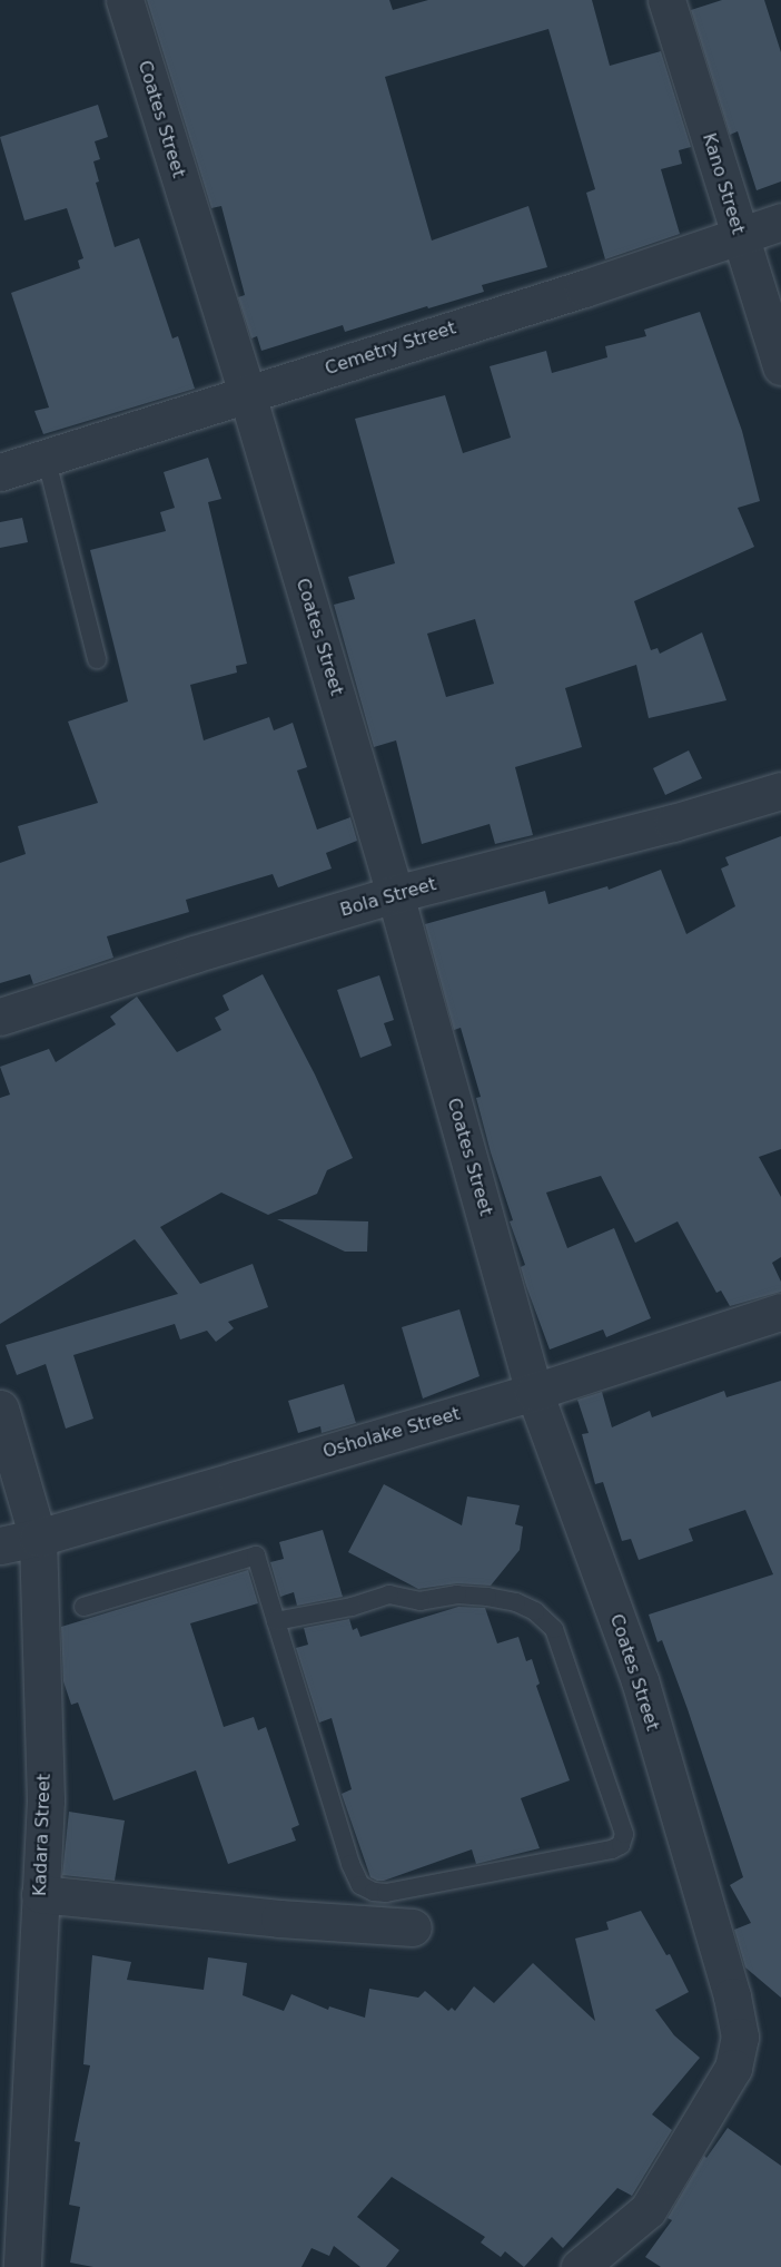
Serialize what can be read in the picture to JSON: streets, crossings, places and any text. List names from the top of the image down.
{
  "streets": {
    "street": [
      "Coates Street",
      "Kano Street",
      "Cemetry Street",
      "Bola Street",
      "Osholake Street",
      "Kadara Street"
    ]
  },
  "crossings": [
    ["Coates Street", "Cemetry Street"],
    ["Coates Street", "Bola Street"],
    ["Coates Street", "Osholake Street"],
    ["Kano Street", "Cemetry Street"],
    ["Osholake Street", "Kadara Street"]
  ]
}
